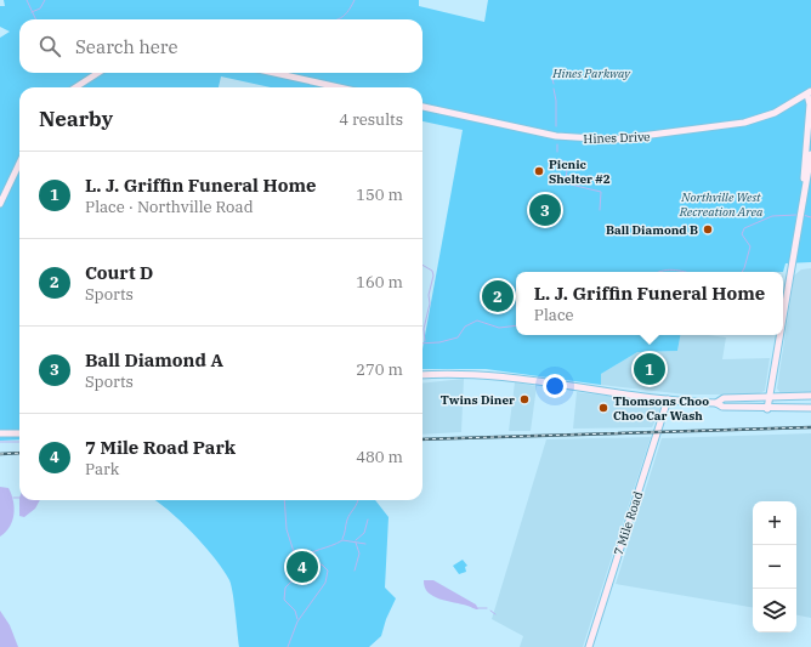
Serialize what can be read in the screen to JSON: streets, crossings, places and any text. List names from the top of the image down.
{
  "streets": {
    "street": ["Hines Drive", "7 Mile Road"]
  },
  "parks": ["Hines Parkway", "Northville West Recreation Area"],
  "places": [
    "Picnic Shelter #2",
    "Ball Diamond B",
    "Twins Diner",
    "Thomsons Choo Choo Car Wash"
  ],
  "page": {
    "search": "Search here",
    "heading": ["Nearby", "4 results"],
    "list": [
      {
        "mark": "1",
        "name": "L. J. Griffin Funeral Home",
        "note": "Place · Northville Road",
        "value": "150 m"
      },
      {
        "mark": "2",
        "name": "Court D",
        "note": "Sports",
        "value": "160 m"
      },
      {
        "mark": "3",
        "name": "Ball Diamond A",
        "note": "Sports",
        "value": "270 m"
      },
      {
        "mark": "4",
        "name": "7 Mile Road Park",
        "note": "Park",
        "value": "480 m"
      }
    ],
    "pins": [
      "3",
      "2",
      "1",
      "4"
    ],
    "popup": ["L. J. Griffin Funeral Home", "Place"],
    "map_buttons": ["+", "−"]
  }
}
